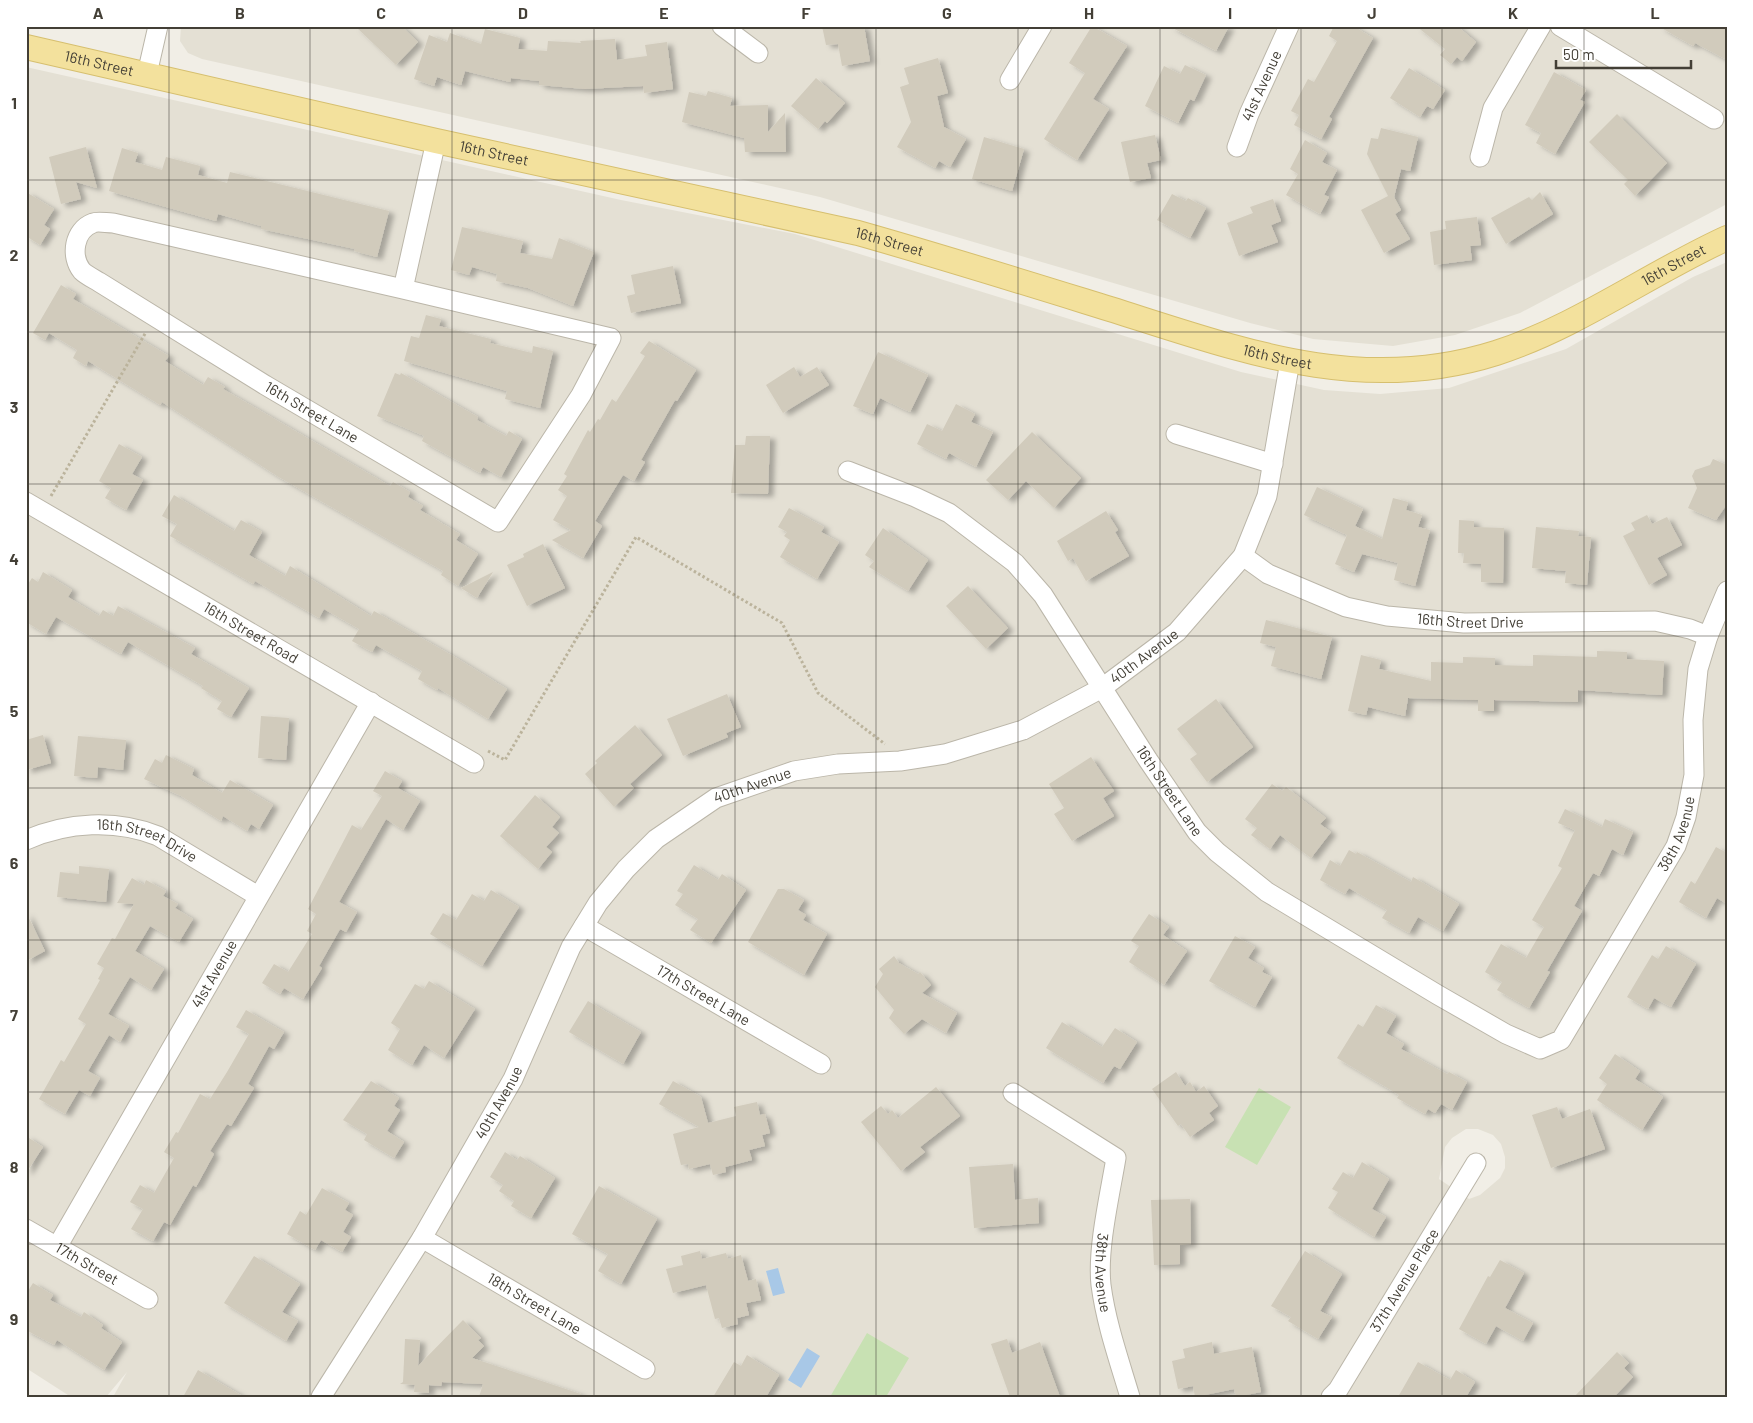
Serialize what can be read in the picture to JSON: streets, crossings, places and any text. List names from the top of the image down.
{
  "streets": {
    "main road": ["16th Street"],
    "street": [
      "41st Avenue",
      "16th Street Lane",
      "16th Street Drive",
      "16th Street Road",
      "40th Avenue",
      "38th Avenue",
      "17th Street Lane",
      "17th Street",
      "37th Avenue Place",
      "18th Street Lane"
    ]
  },
  "crossings": [
    ["16th Street", "40th Avenue"],
    ["41st Avenue", "16th Street Drive"],
    ["41st Avenue", "16th Street Road"],
    ["41st Avenue", "17th Street"],
    ["16th Street Lane", "40th Avenue"],
    ["16th Street Lane", "38th Avenue"],
    ["16th Street Drive", "40th Avenue"],
    ["16th Street Drive", "38th Avenue"],
    ["40th Avenue", "17th Street Lane"],
    ["40th Avenue", "18th Street Lane"]
  ],
  "scale_bar": "50 m",
  "grid": {
    "columns": [
      "A",
      "B",
      "C",
      "D",
      "E",
      "F",
      "G",
      "H",
      "I",
      "J",
      "K",
      "L"
    ],
    "rows": [
      "1",
      "2",
      "3",
      "4",
      "5",
      "6",
      "7",
      "8",
      "9"
    ]
  }
}
